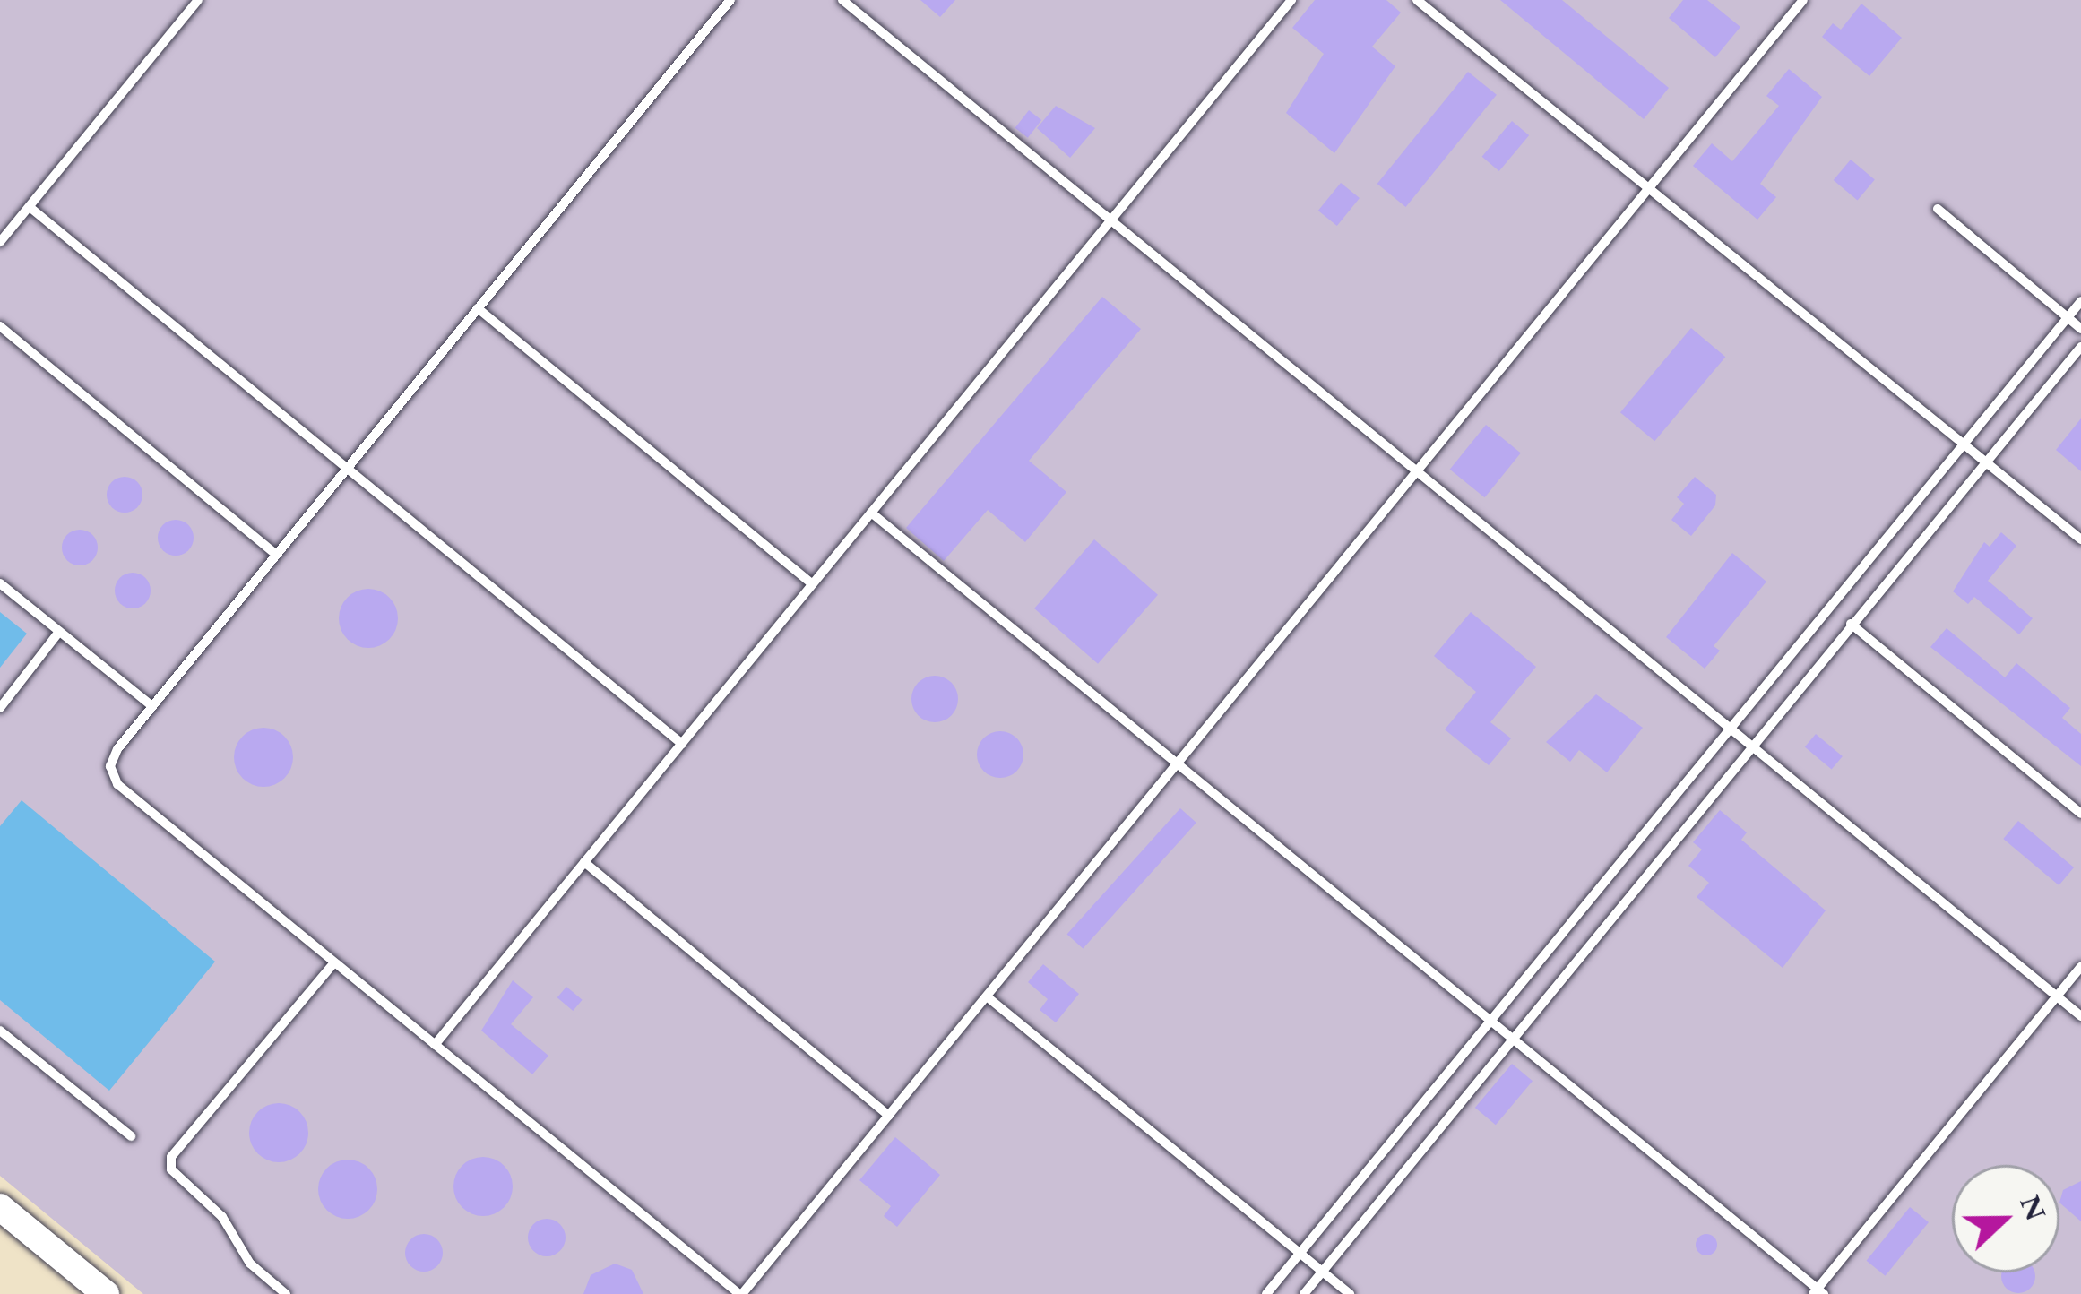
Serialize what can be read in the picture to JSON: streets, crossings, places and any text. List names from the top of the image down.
{
  "north": "right"
}
